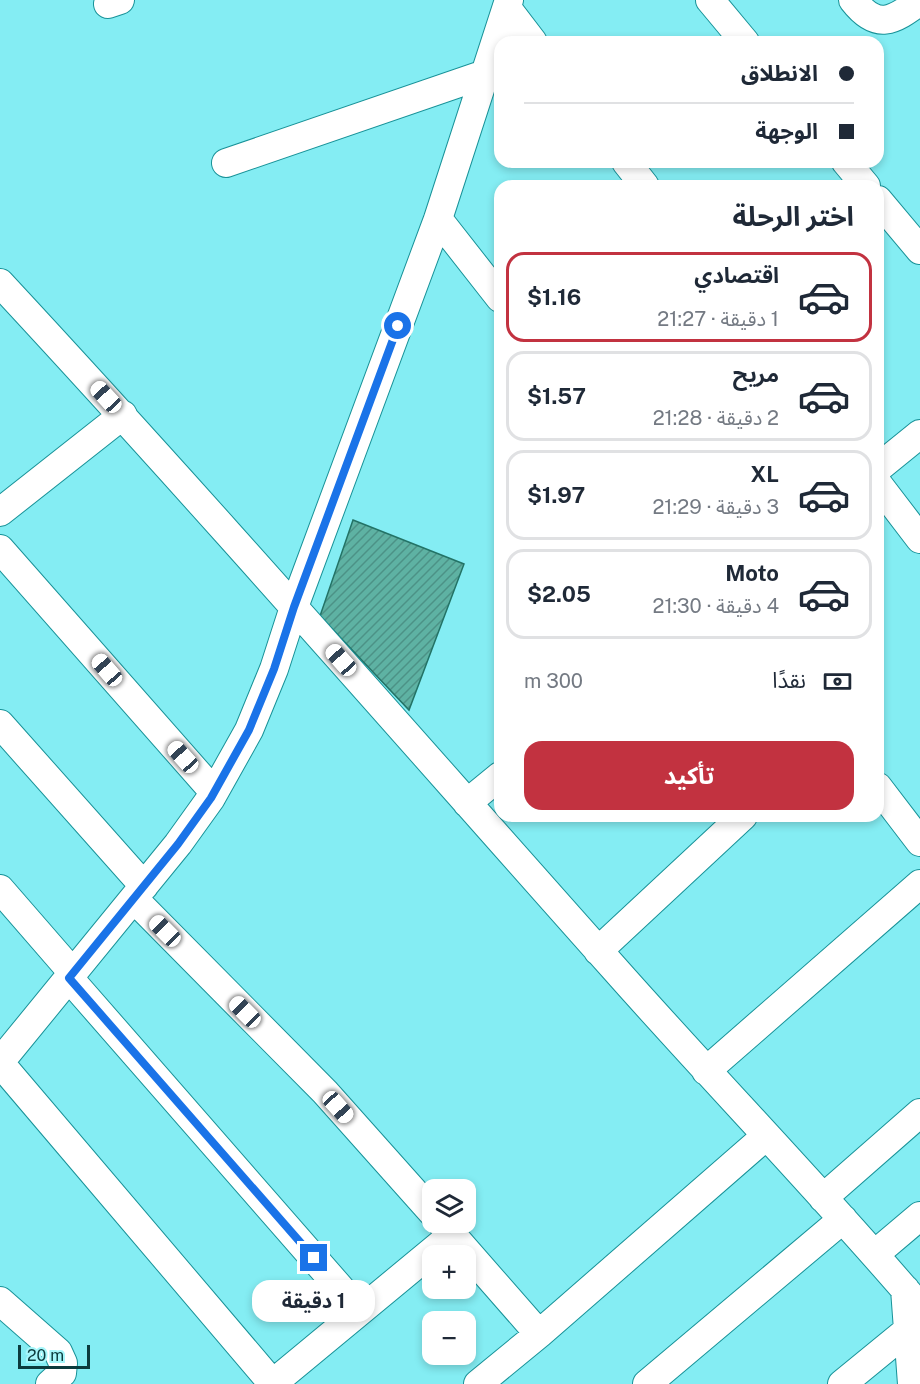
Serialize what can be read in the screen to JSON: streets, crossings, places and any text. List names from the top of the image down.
{
  "scale_bar": "20 m",
  "page": {
    "banner": ["الانطلاق", "الوجهة"],
    "heading": "اختر الرحلة",
    "list": [
      {
        "name": "اقتصادي",
        "note": "1 دقيقة · 21:27",
        "value": "$1.16"
      },
      {
        "name": "مريح",
        "note": "2 دقيقة · 21:28",
        "value": "$1.57"
      },
      {
        "name": "XL",
        "note": "3 دقيقة · 21:29",
        "value": "$1.97"
      },
      {
        "name": "Moto",
        "note": "4 دقيقة · 21:30",
        "value": "$2.05"
      }
    ],
    "pay": ["نقدًا", "300 m"],
    "buttons": "تأكيد",
    "map_buttons": ["+", "−"],
    "bubble": "1 دقيقة",
    "scale": "20 m"
  }
}
